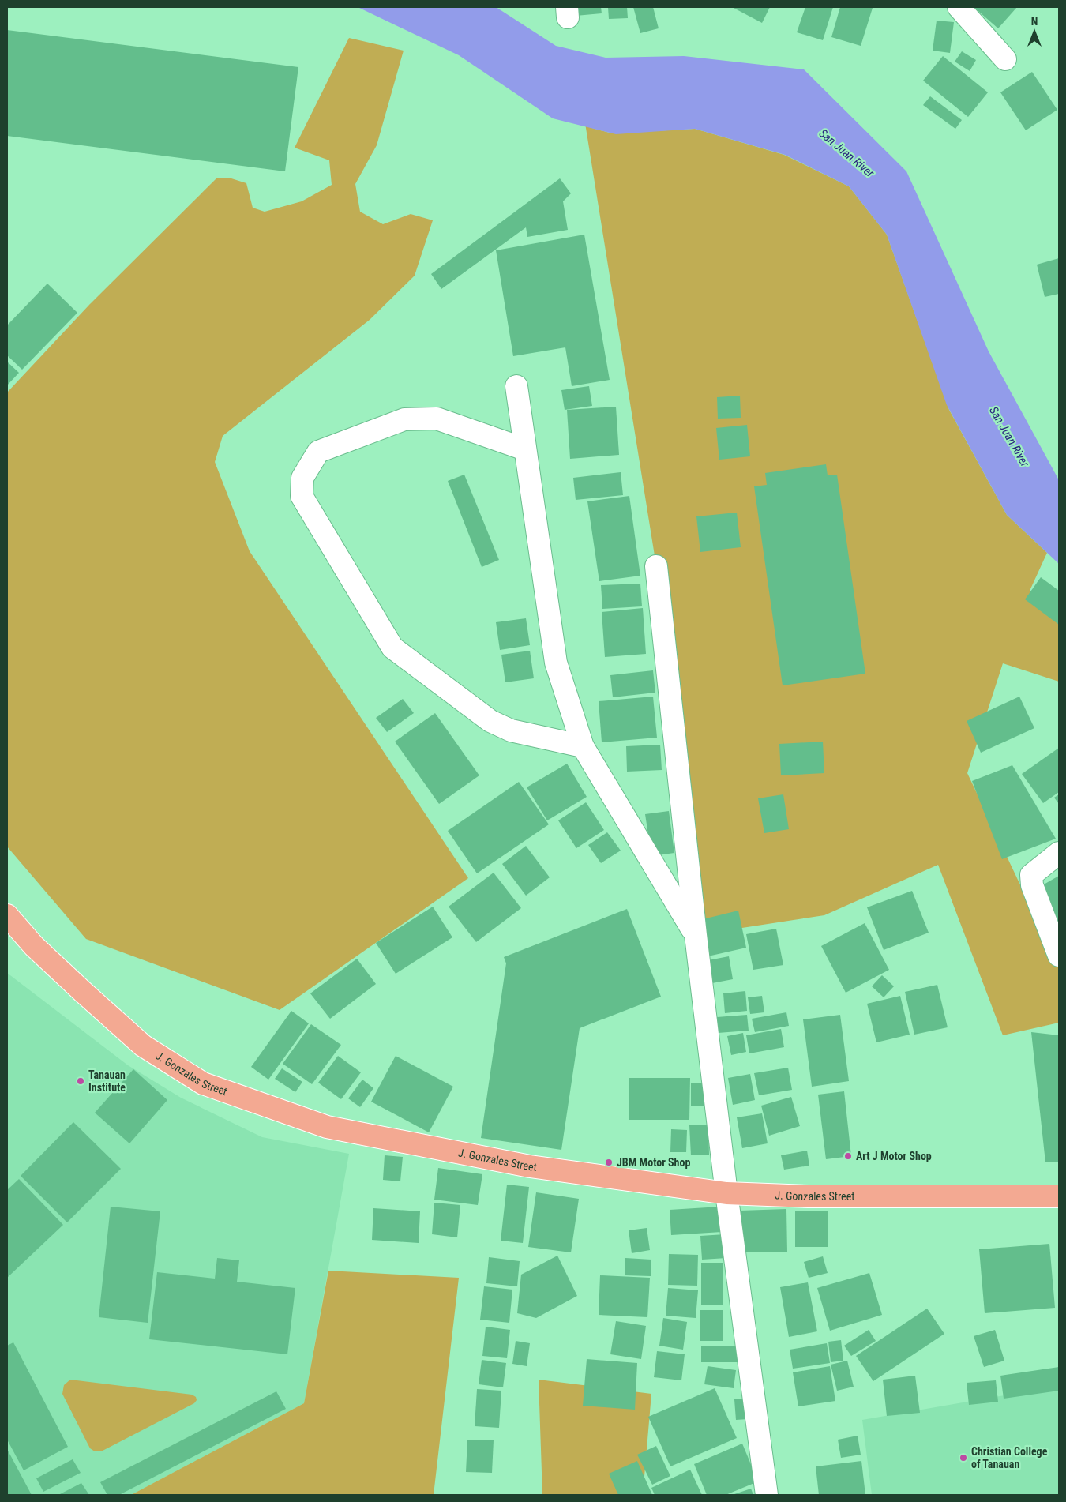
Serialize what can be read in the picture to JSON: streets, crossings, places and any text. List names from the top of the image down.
{
  "streets": {
    "main road": ["J. Gonzales Street"]
  },
  "water": ["San Juan River"],
  "places": [
    "Tanauan Institute",
    "Art J Motor Shop",
    "JBM Motor Shop",
    "Christian College of Tanauan"
  ],
  "north": "top"
}
